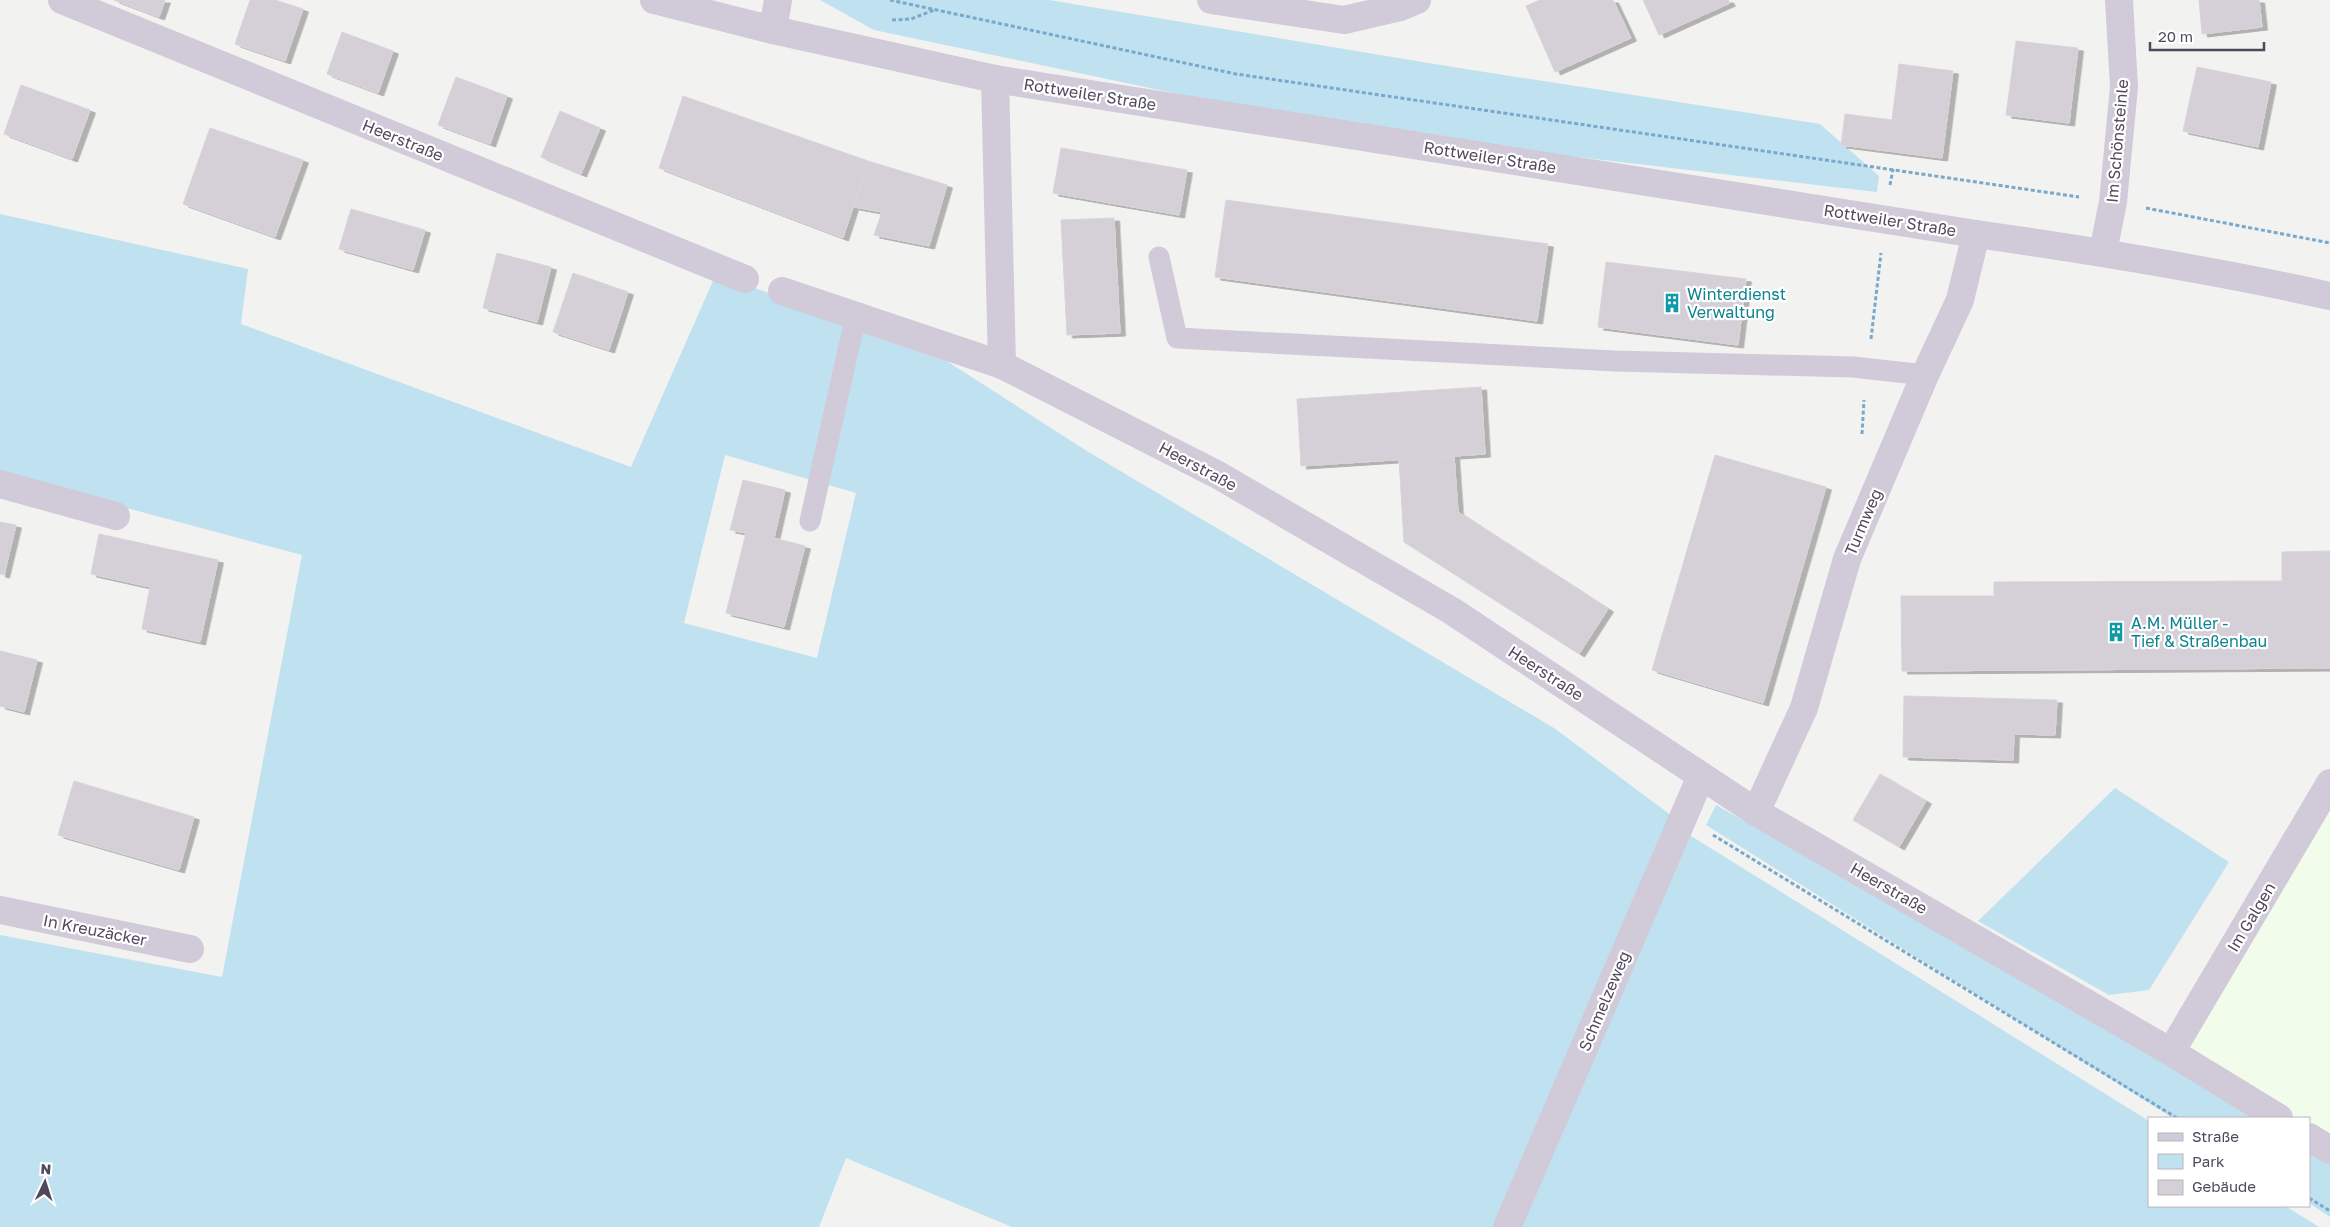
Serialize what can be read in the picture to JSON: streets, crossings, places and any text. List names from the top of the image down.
{
  "streets": {
    "street": [
      "Rottweiler Straße",
      "Heerstraße",
      "Im Schönsteinle",
      "Turmweg",
      "Im Galgen",
      "In Kreuzäcker",
      "Schmelzeweg"
    ]
  },
  "crossings": [
    ["Rottweiler Straße", "Im Schönsteinle"],
    ["Rottweiler Straße", "Turmweg"],
    ["Heerstraße", "Turmweg"],
    ["Heerstraße", "Im Galgen"],
    ["Heerstraße", "Schmelzeweg"]
  ],
  "places": {
    "building": ["Winterdienst Verwaltung", "A.M. Müller - Tief & Straßenbau"]
  },
  "legend": ["Straße", "Park", "Gebäude"],
  "scale_bar": "20 m",
  "north": "top"
}
